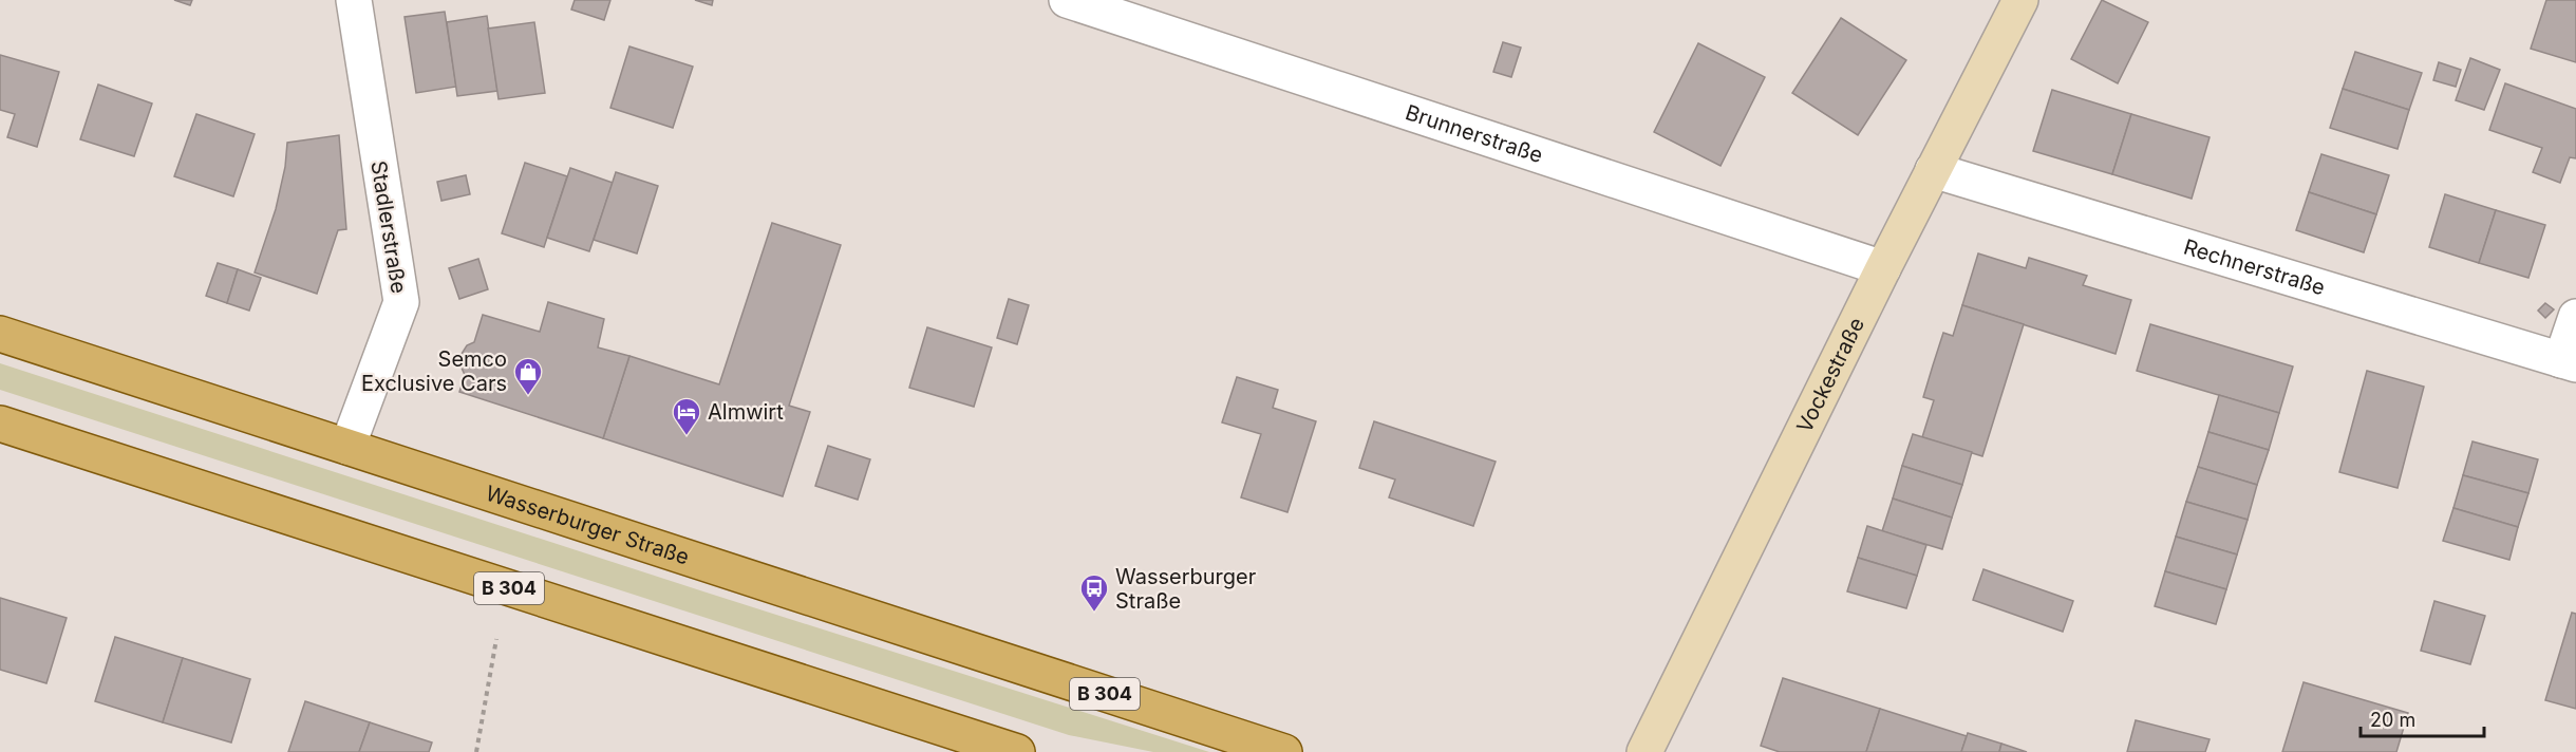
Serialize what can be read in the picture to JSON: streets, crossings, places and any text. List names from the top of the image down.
{
  "streets": {
    "main road": ["Vockestraße", "Wasserburger Straße", "B 304"],
    "street": ["Brunnerstraße", "Stadlerstraße", "Rechnerstraße"]
  },
  "crossings": [
    ["Brunnerstraße", "Vockestraße"],
    ["Stadlerstraße", "Wasserburger Straße"],
    ["Rechnerstraße", "Vockestraße"]
  ],
  "places": {
    "shop": ["Semco Exclusive Cars"],
    "hotel": ["Almwirt"],
    "bus stop": ["Wasserburger Straße"]
  },
  "scale_bar": "20 m"
}
